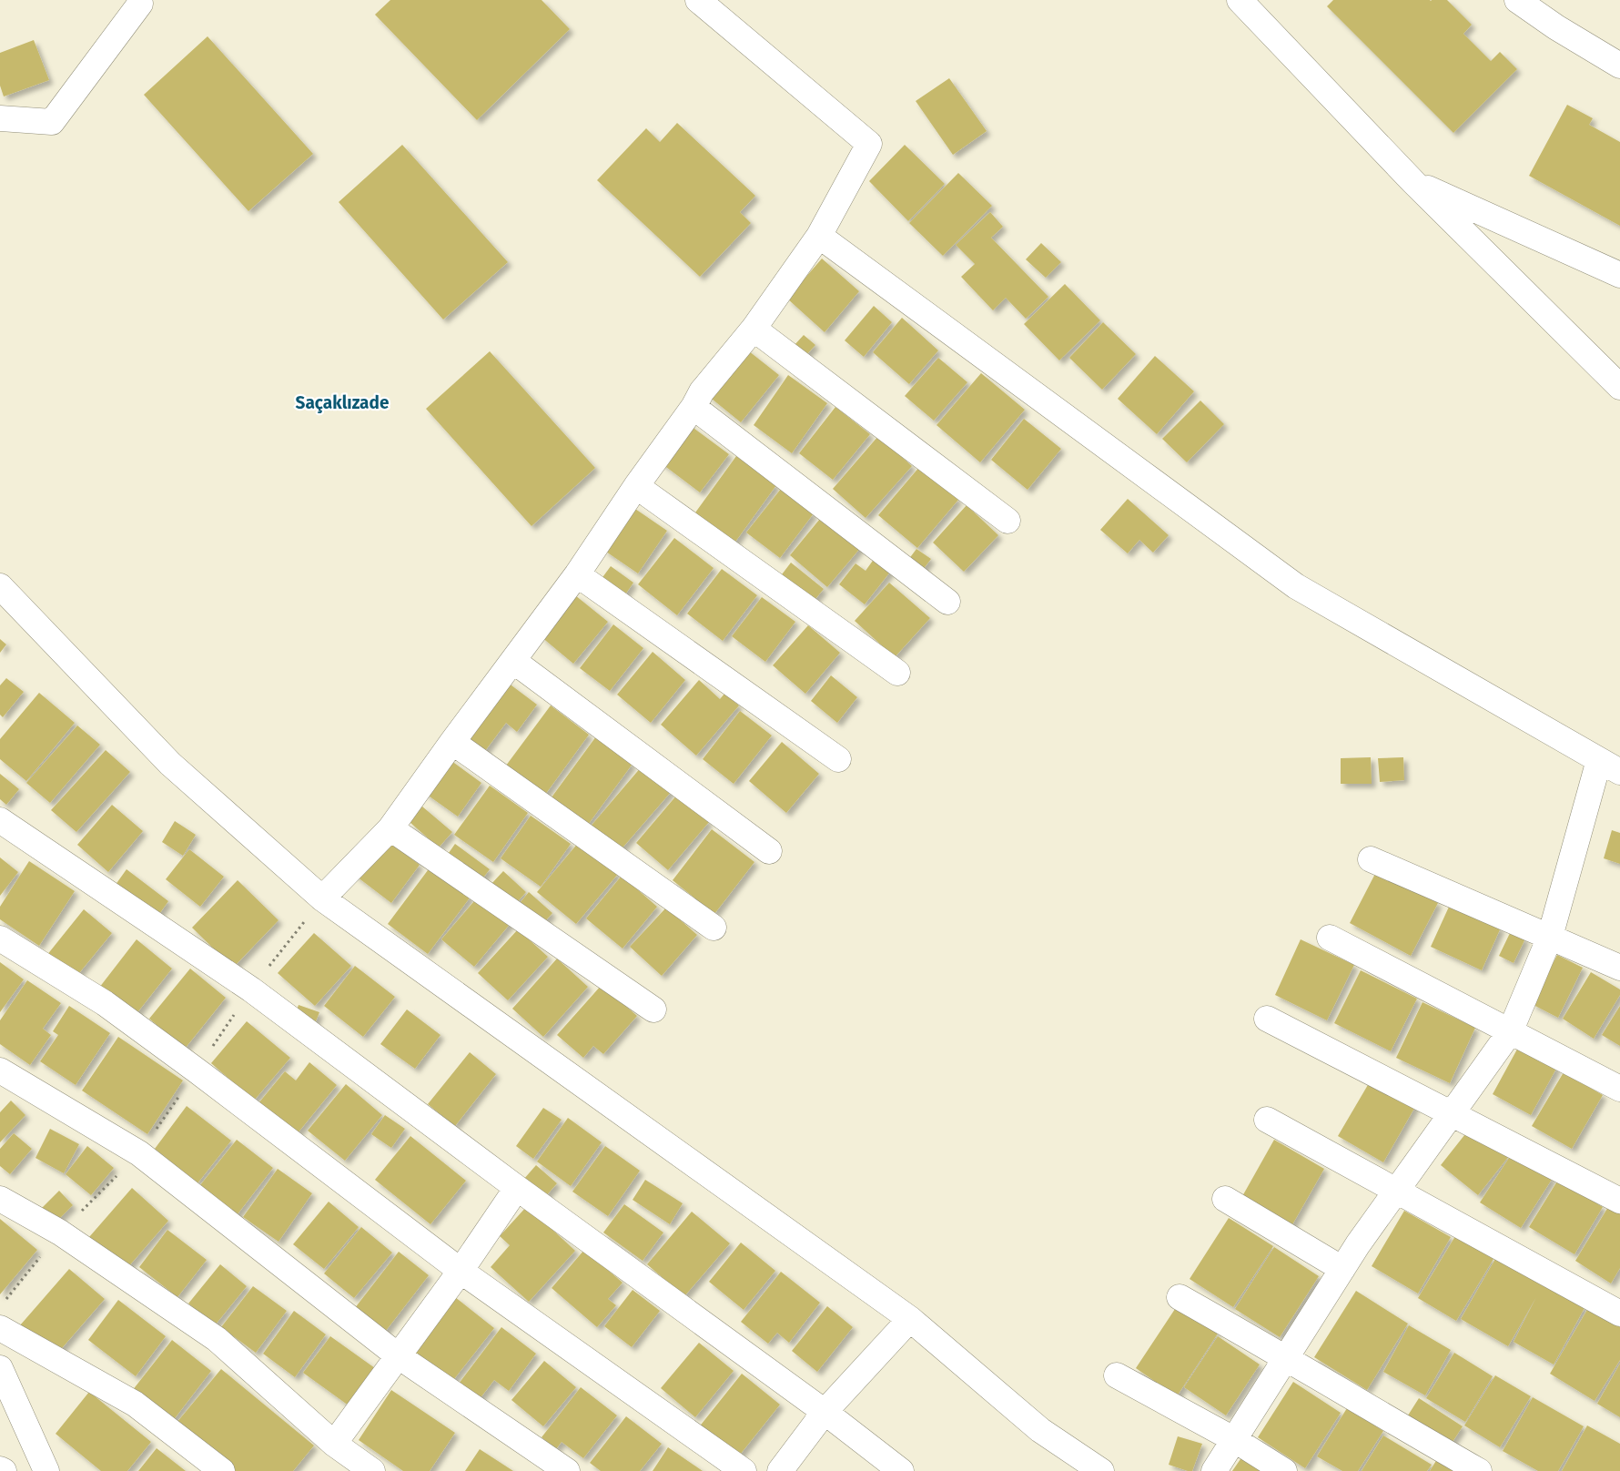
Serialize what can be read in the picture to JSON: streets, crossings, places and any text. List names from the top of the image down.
{
  "districts": ["Saçaklızade"]
}
